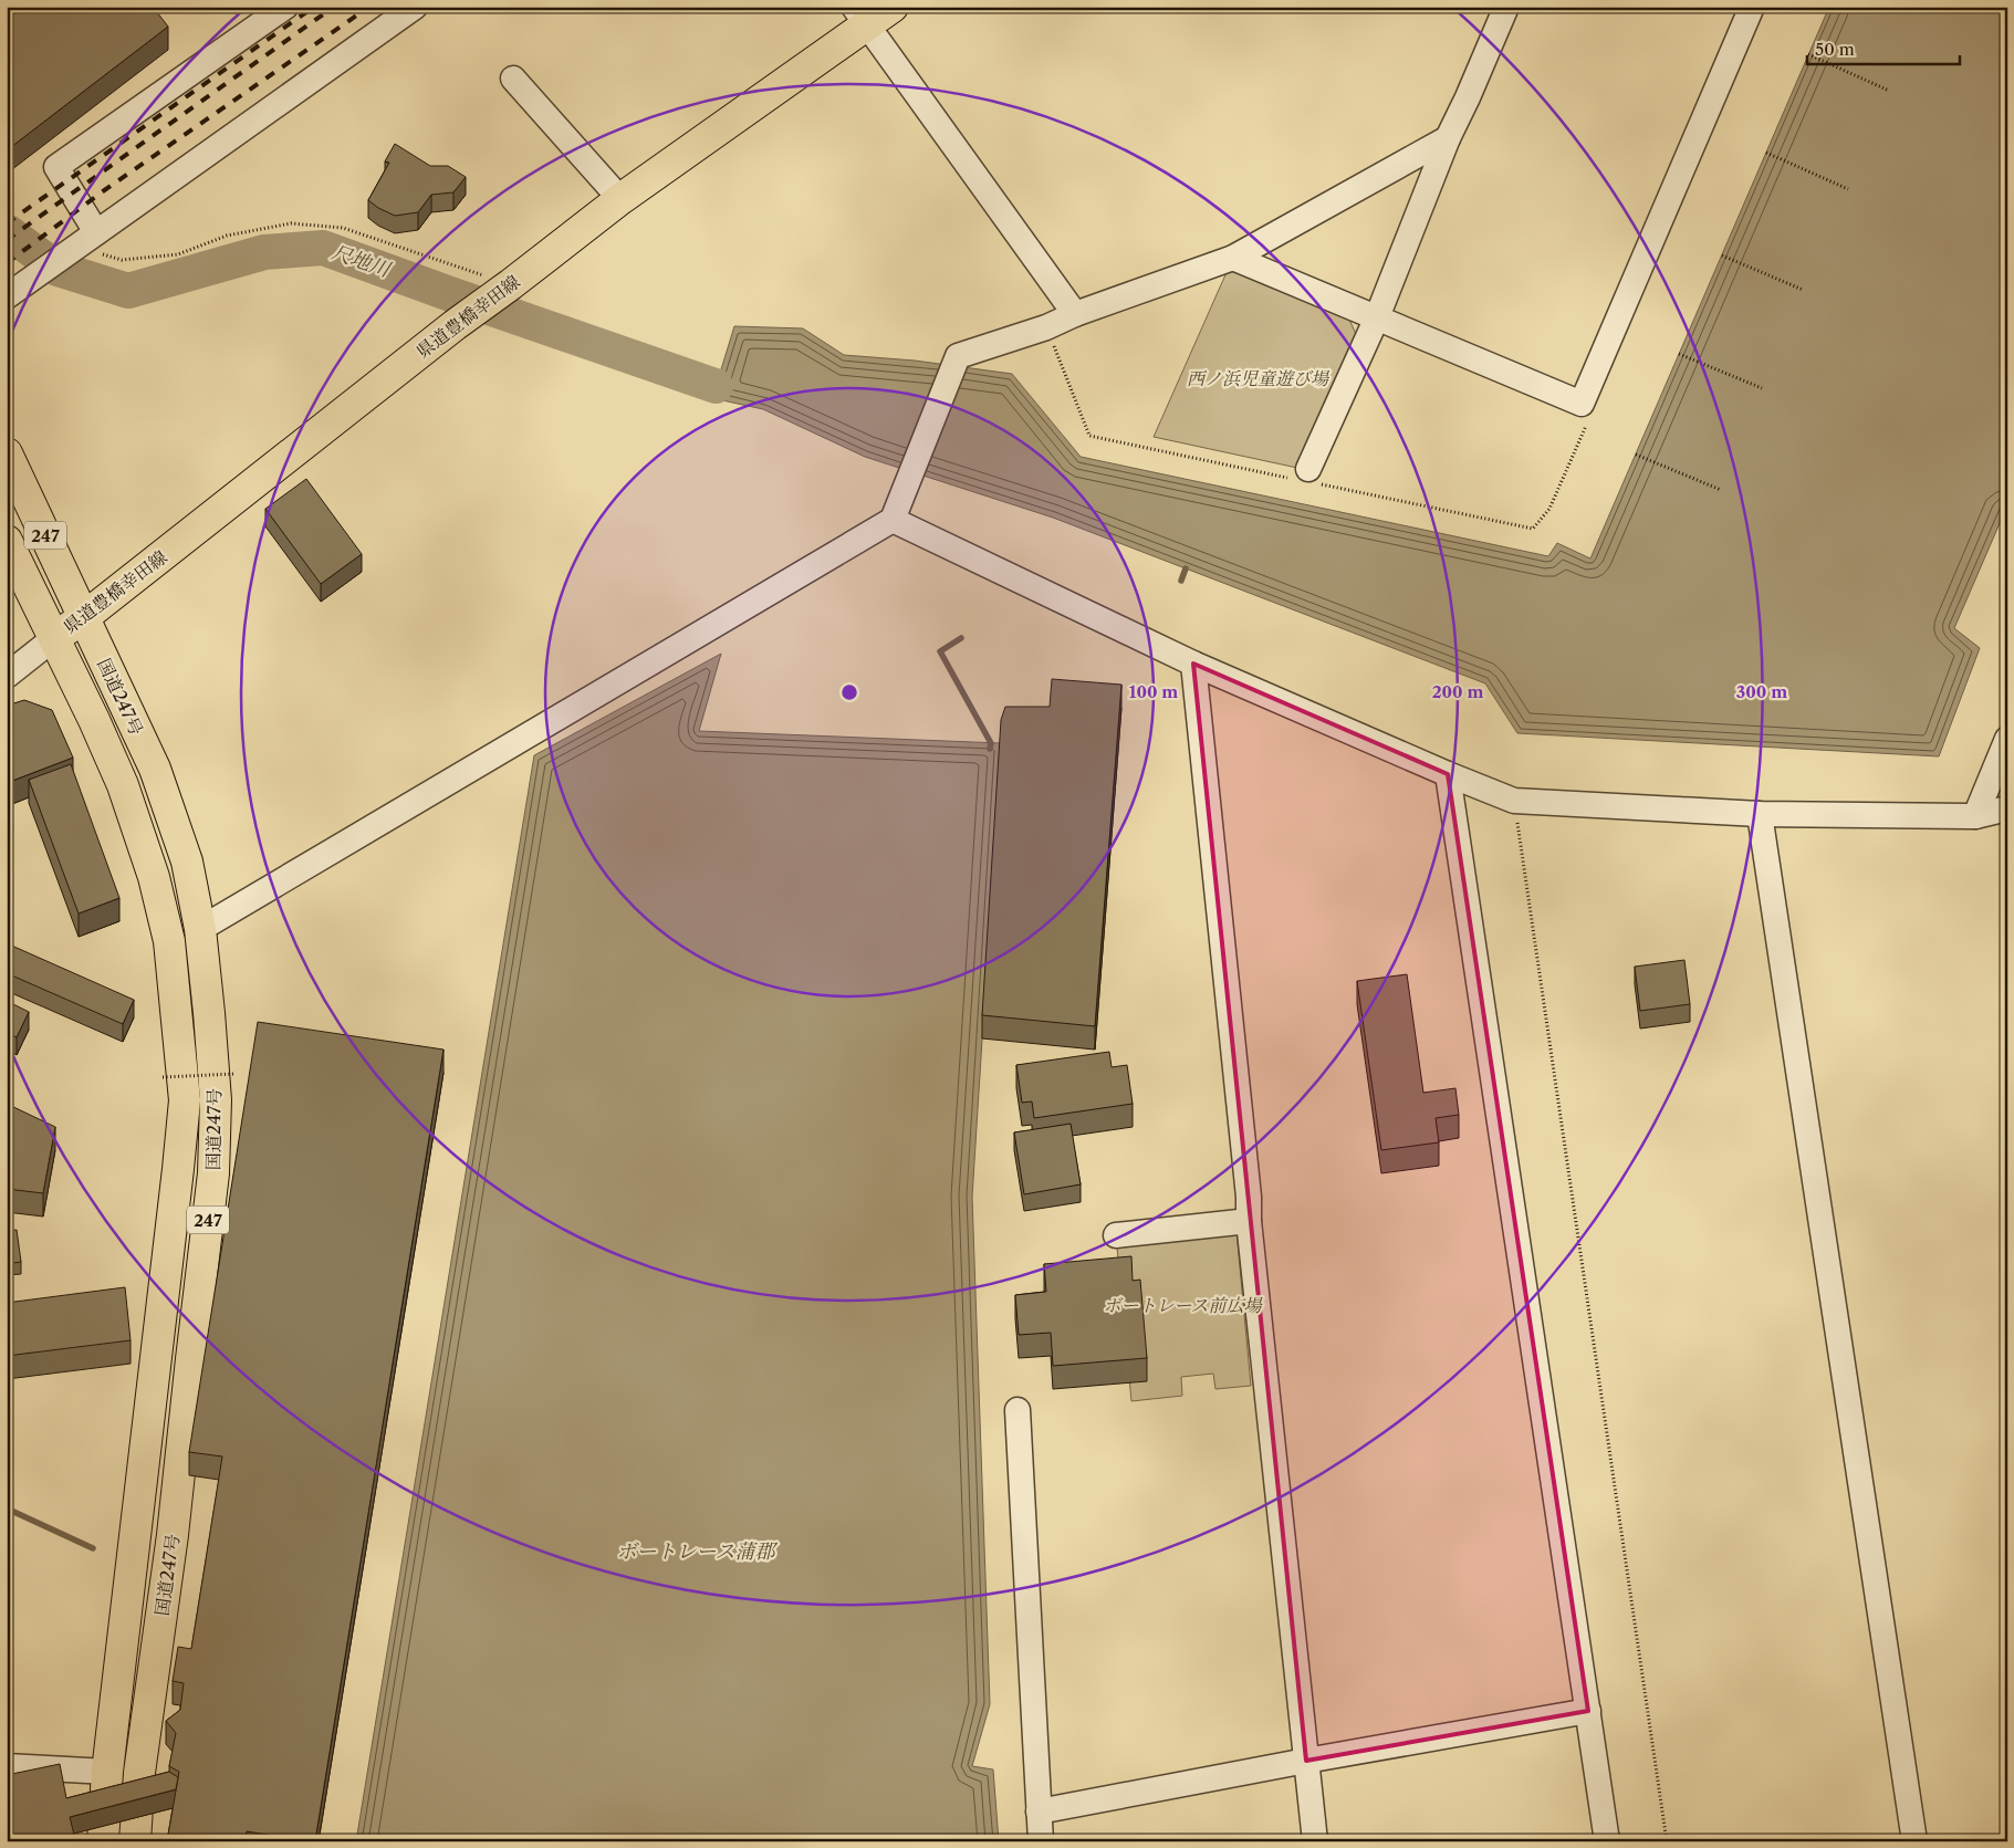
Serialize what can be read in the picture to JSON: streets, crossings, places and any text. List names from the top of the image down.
{
  "streets": {
    "main road": ["県道豊橋幸田線", "247", "国道247号"]
  },
  "crossings": [
    ["県道豊橋幸田線", "国道247号"]
  ],
  "water": ["尺地川", "ボートレース蒲郡"],
  "parks": ["西ノ浜児童遊び場", "ボートレース前広場"],
  "scale_bar": "50 m",
  "rings": ["100 m", "200 m", "300 m"]
}
